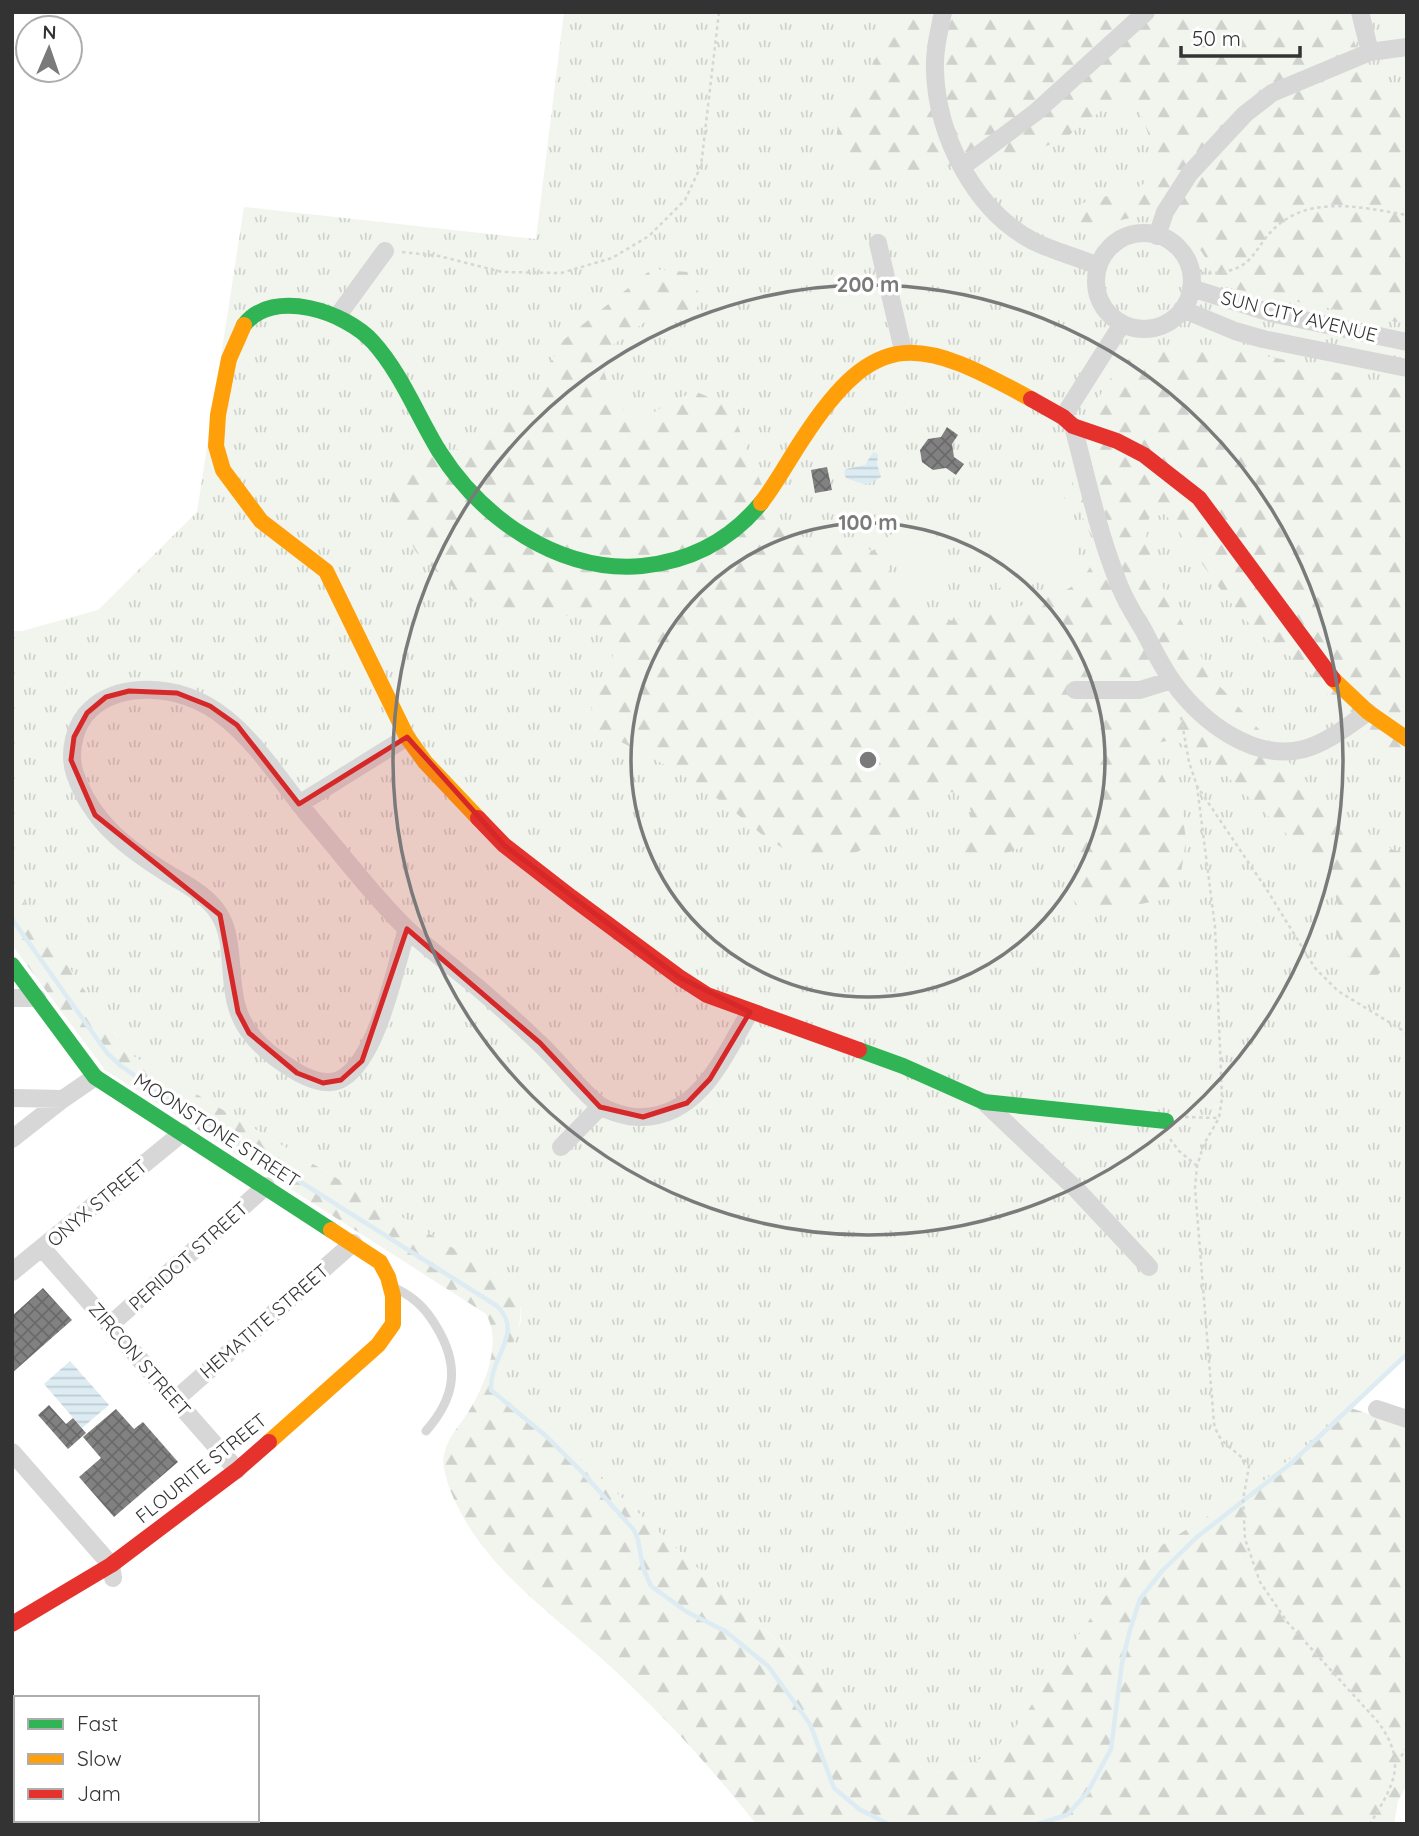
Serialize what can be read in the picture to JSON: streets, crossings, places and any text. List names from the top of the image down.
{
  "streets": {
    "street": [
      "SUN CITY AVENUE",
      "MOONSTONE STREET",
      "ONYX STREET",
      "PERIDOT STREET",
      "HEMATITE STREET",
      "ZIRCON STREET",
      "FLOURITE STREET"
    ]
  },
  "crossings": [
    ["MOONSTONE STREET", "ONYX STREET"],
    ["MOONSTONE STREET", "PERIDOT STREET"],
    ["MOONSTONE STREET", "HEMATITE STREET"],
    ["MOONSTONE STREET", "FLOURITE STREET"],
    ["ONYX STREET", "ZIRCON STREET"],
    ["PERIDOT STREET", "ZIRCON STREET"],
    ["HEMATITE STREET", "ZIRCON STREET"],
    ["ZIRCON STREET", "FLOURITE STREET"]
  ],
  "legend": ["Fast", "Slow", "Jam"],
  "scale_bar": "50 m",
  "north": "top",
  "rings": ["200 m", "100 m"]
}
